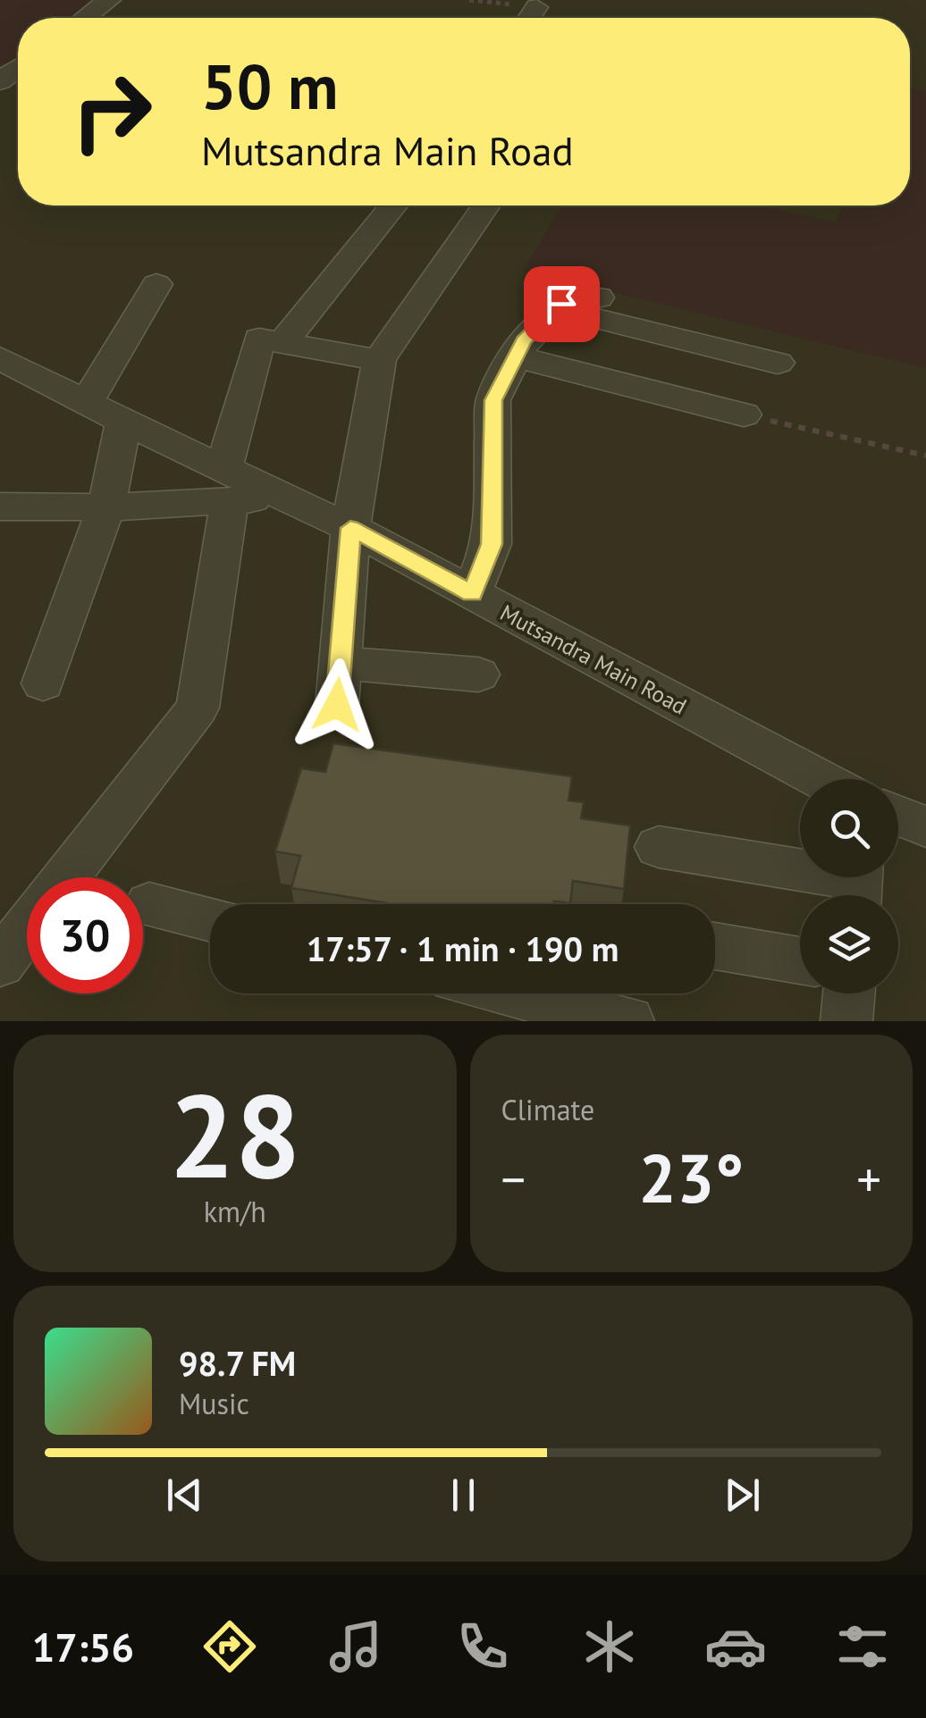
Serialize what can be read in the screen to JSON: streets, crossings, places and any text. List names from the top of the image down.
{
  "streets": {
    "street": ["Mutsandra Main Road"]
  },
  "page": {
    "turn": ["50 m", "Mutsandra Main Road"],
    "limit": "30",
    "trip": "17:57 · 1 min · 190 m",
    "tile": [
      ["28", "km/h"],
      "Climate"
    ],
    "heat": ["−", "23°", "+"],
    "song": ["98.7 FM", "Music"],
    "tabs": "17:56"
  }
}
